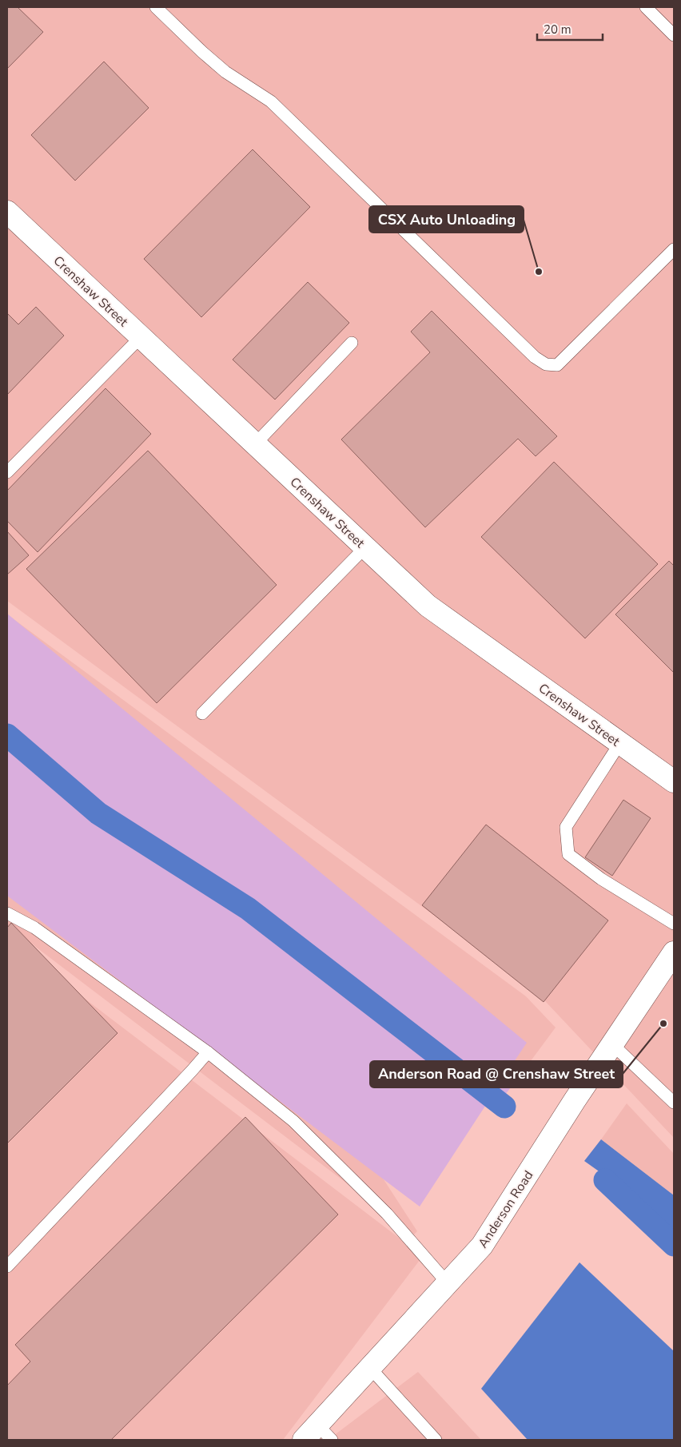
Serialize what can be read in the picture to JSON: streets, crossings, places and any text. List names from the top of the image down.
{
  "streets": {
    "street": ["Crenshaw Street", "Anderson Road"]
  },
  "places": ["CSX Auto Unloading", "Anderson Road @ Crenshaw Street"],
  "scale_bar": "20 m"
}
